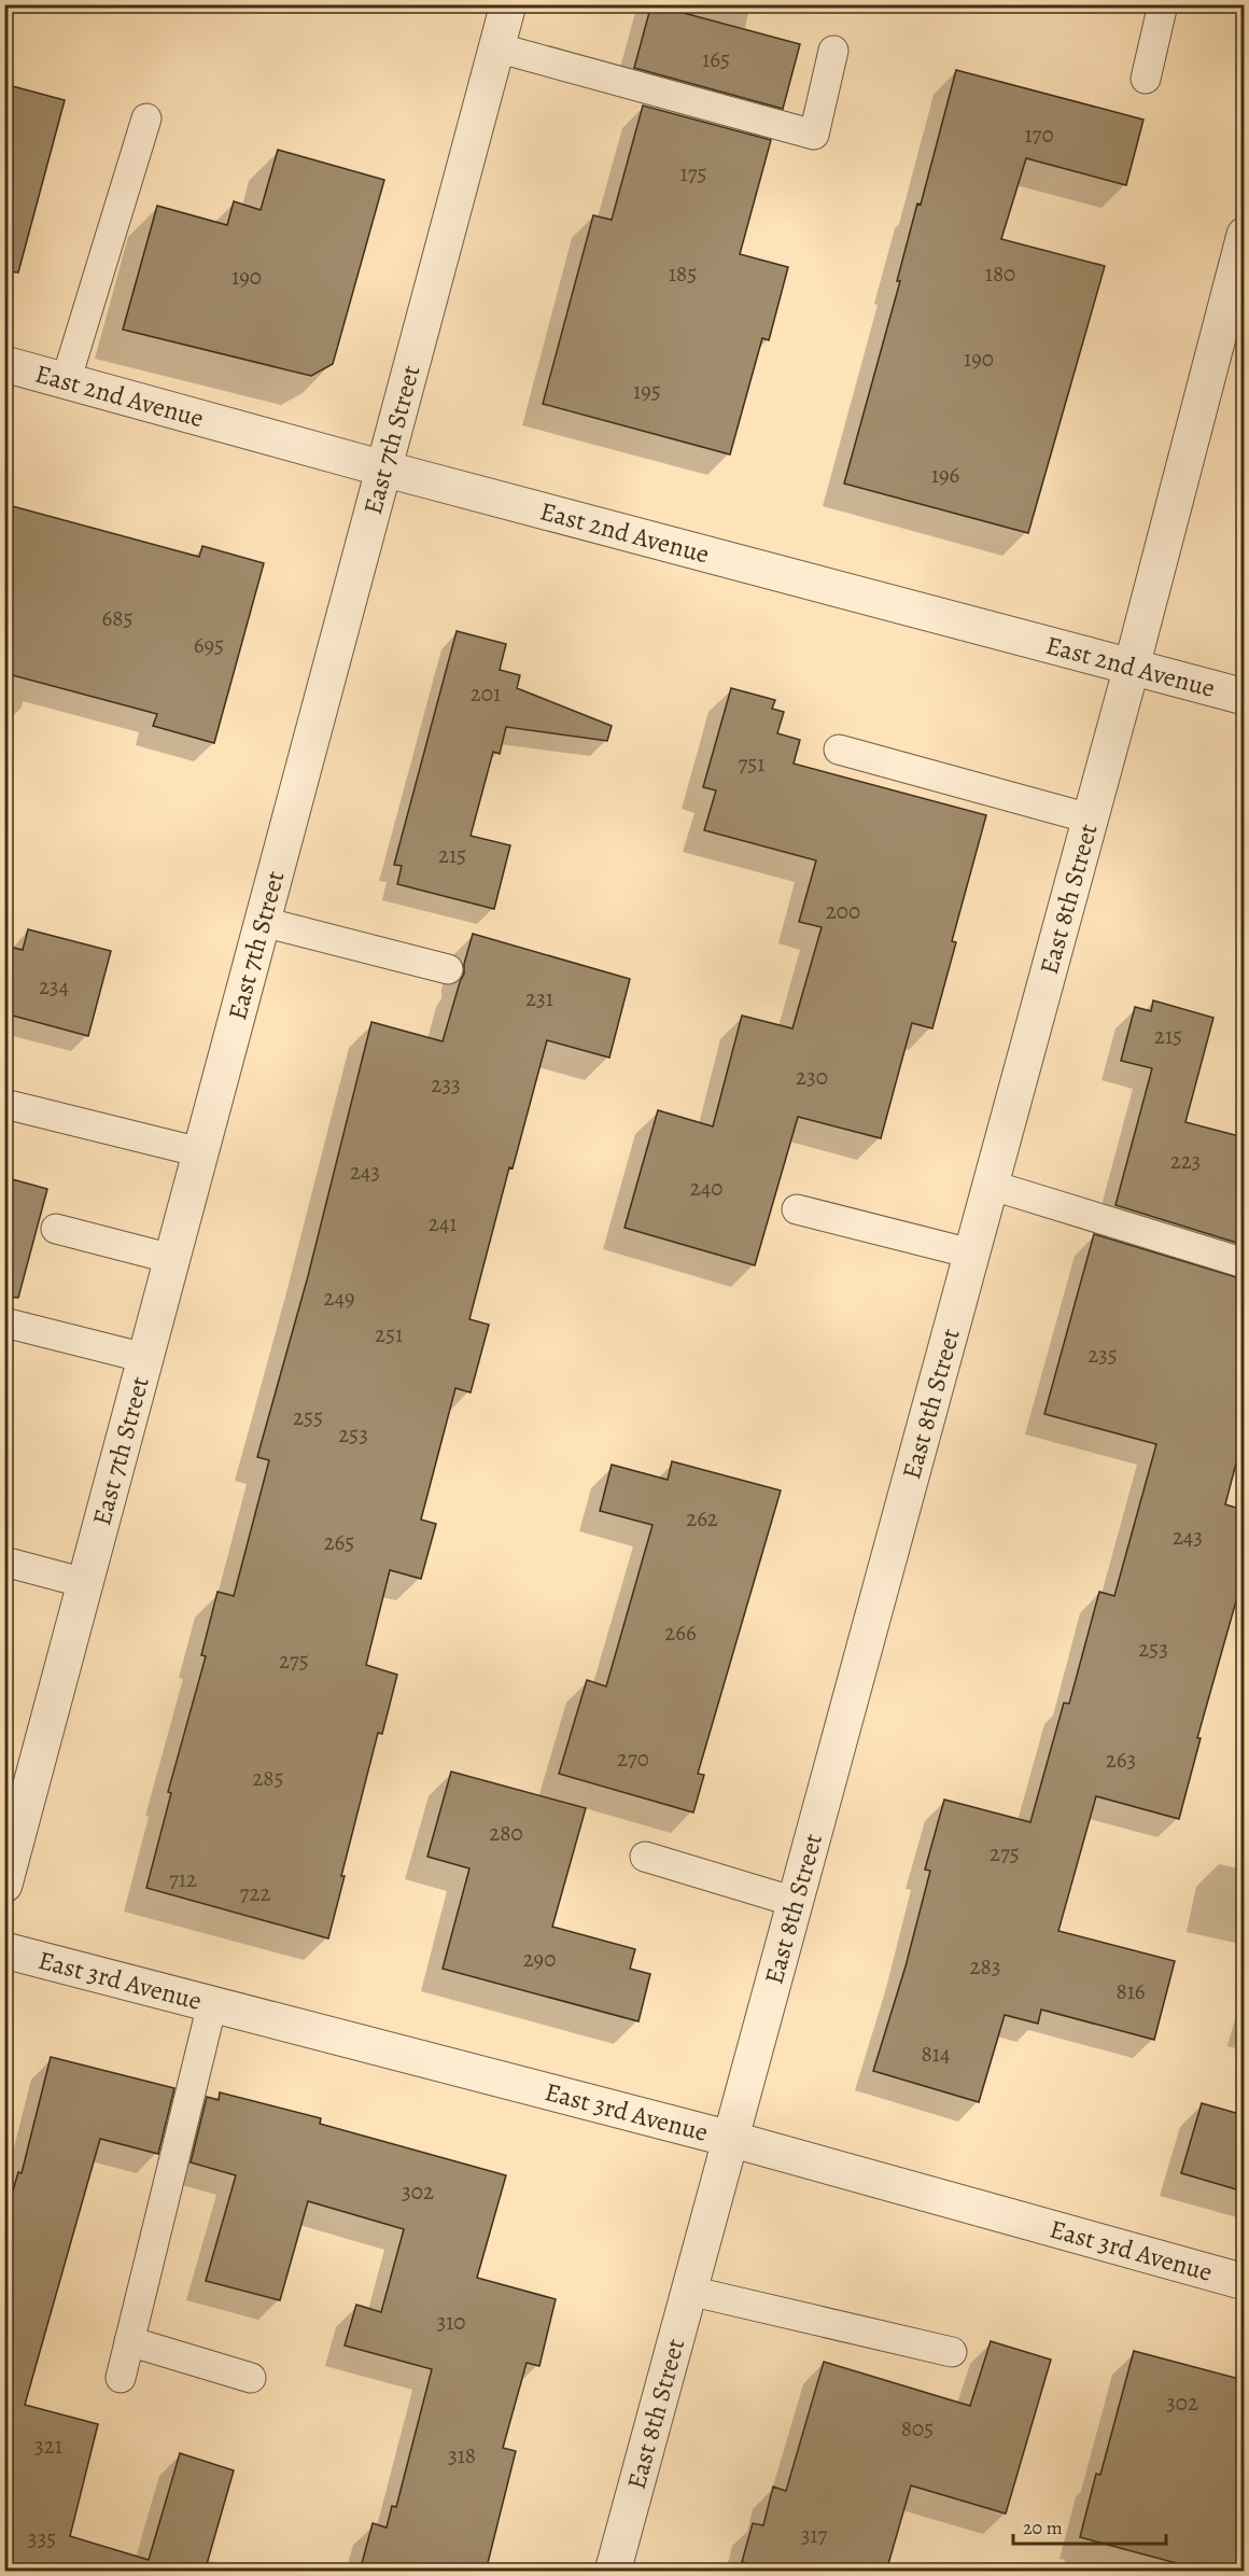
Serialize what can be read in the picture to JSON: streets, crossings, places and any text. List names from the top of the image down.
{
  "streets": {
    "street": [
      "East 2nd Avenue",
      "East 7th Street",
      "East 8th Street",
      "East 3rd Avenue"
    ]
  },
  "crossings": [
    ["East 2nd Avenue", "East 7th Street"],
    ["East 2nd Avenue", "East 8th Street"],
    ["East 8th Street", "East 3rd Avenue"]
  ],
  "house_numbers": [
    "165",
    "170",
    "175",
    "185",
    "180",
    "190",
    "190",
    "195",
    "196",
    "685",
    "695",
    "201",
    "751",
    "215",
    "200",
    "234",
    "231",
    "215",
    "230",
    "233",
    "223",
    "243",
    "240",
    "241",
    "249",
    "251",
    "235",
    "255",
    "253",
    "262",
    "243",
    "265",
    "266",
    "253",
    "275",
    "270",
    "263",
    "285",
    "280",
    "275",
    "712",
    "722",
    "290",
    "283",
    "816",
    "814",
    "302",
    "310",
    "302",
    "805",
    "321",
    "318",
    "317",
    "335"
  ],
  "scale_bar": "20 m"
}
